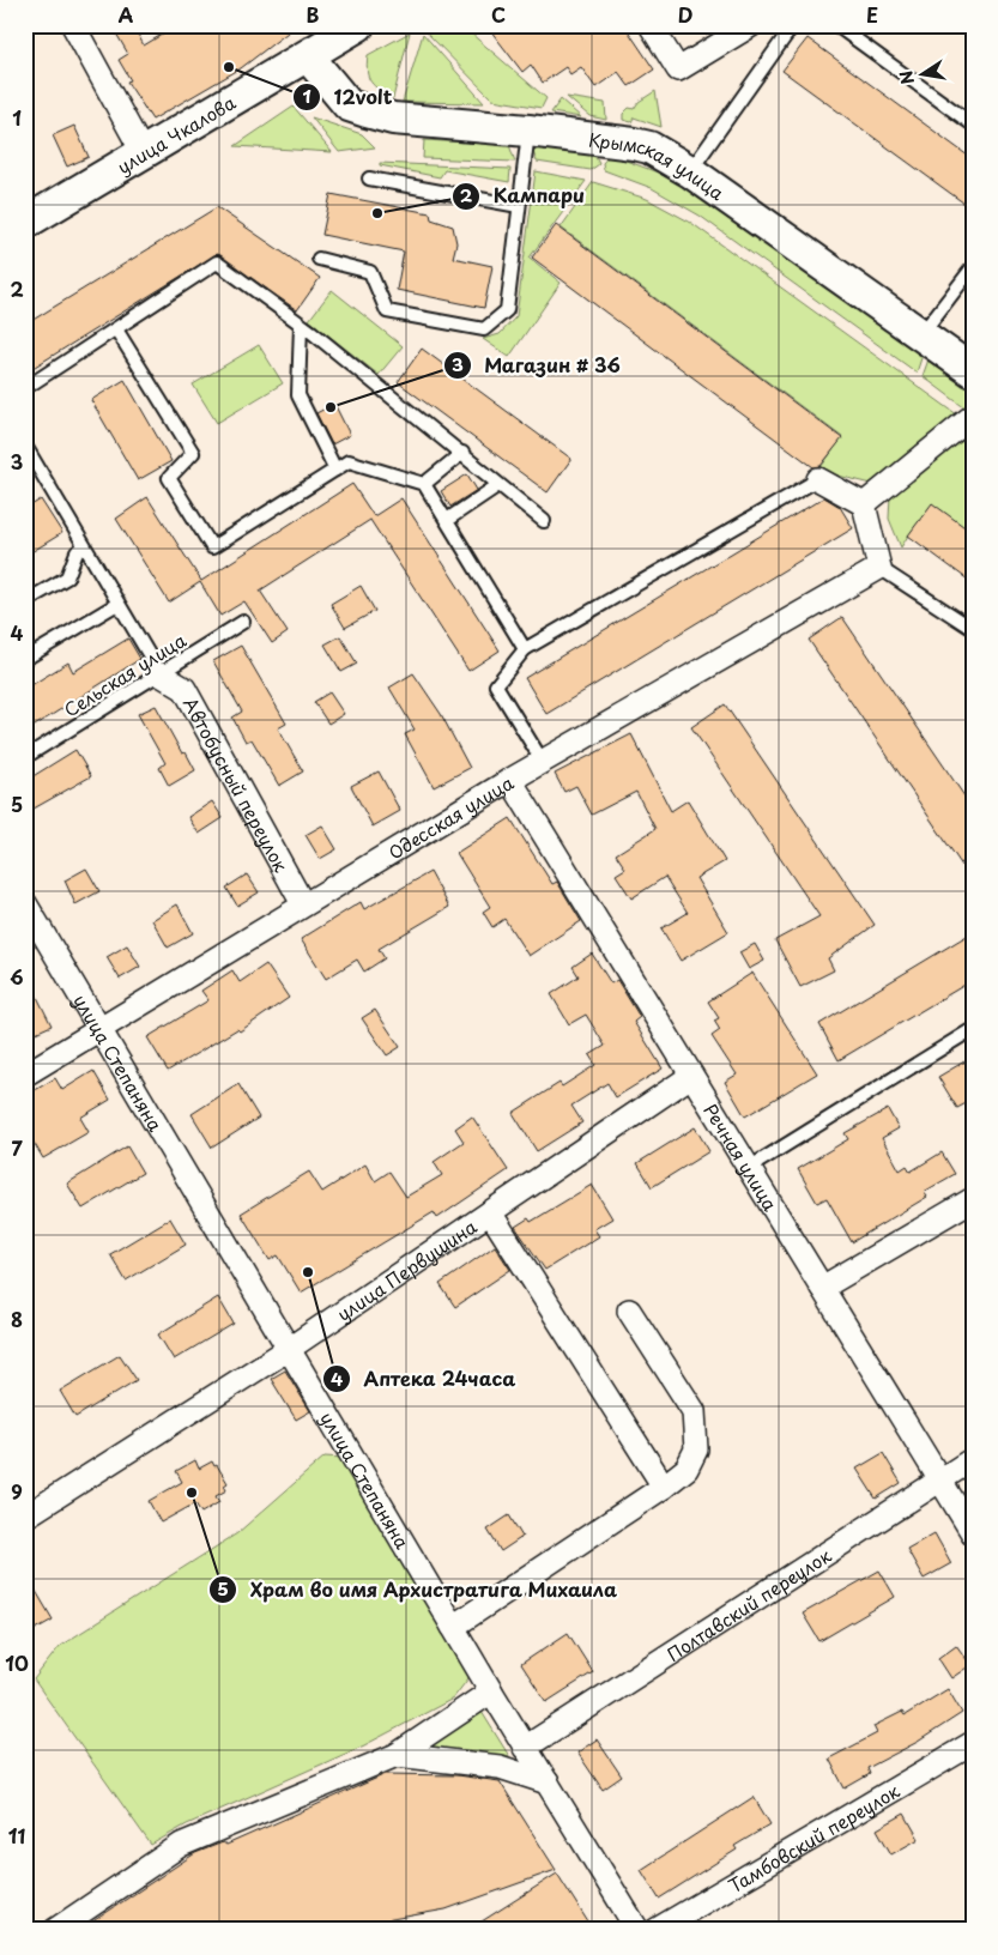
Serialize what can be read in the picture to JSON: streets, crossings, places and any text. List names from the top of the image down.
{
  "streets": {
    "main road": ["улица Чкалова", "Крымская улица"],
    "street": [
      "Автобусный переулок",
      "Одесская улица",
      "улица Степаняна",
      "Речная улица",
      "улица Первушина",
      "Полтавский переулок",
      "Тамбовский переулок"
    ],
    "lane": ["Сельская улица"]
  },
  "crossings": [
    ["улица Чкалова", "Крымская улица"],
    ["Сельская улица", "Автобусный переулок"],
    ["Автобусный переулок", "Одесская улица"],
    ["Одесская улица", "улица Степаняна"],
    ["Одесская улица", "Речная улица"],
    ["улица Степаняна", "улица Первушина"],
    ["улица Степаняна", "Полтавский переулок"],
    ["Речная улица", "улица Первушина"],
    ["Речная улица", "Полтавский переулок"]
  ],
  "places": [
    "12volt",
    "Кампари",
    "Магазин # 36",
    "Аптека 24часа",
    "Храм во имя Архистратига Михаила"
  ],
  "north": "left",
  "grid": {
    "columns": [
      "A",
      "B",
      "C",
      "D",
      "E"
    ],
    "rows": [
      "1",
      "2",
      "3",
      "4",
      "5",
      "6",
      "7",
      "8",
      "9",
      "10",
      "11"
    ]
  }
}
